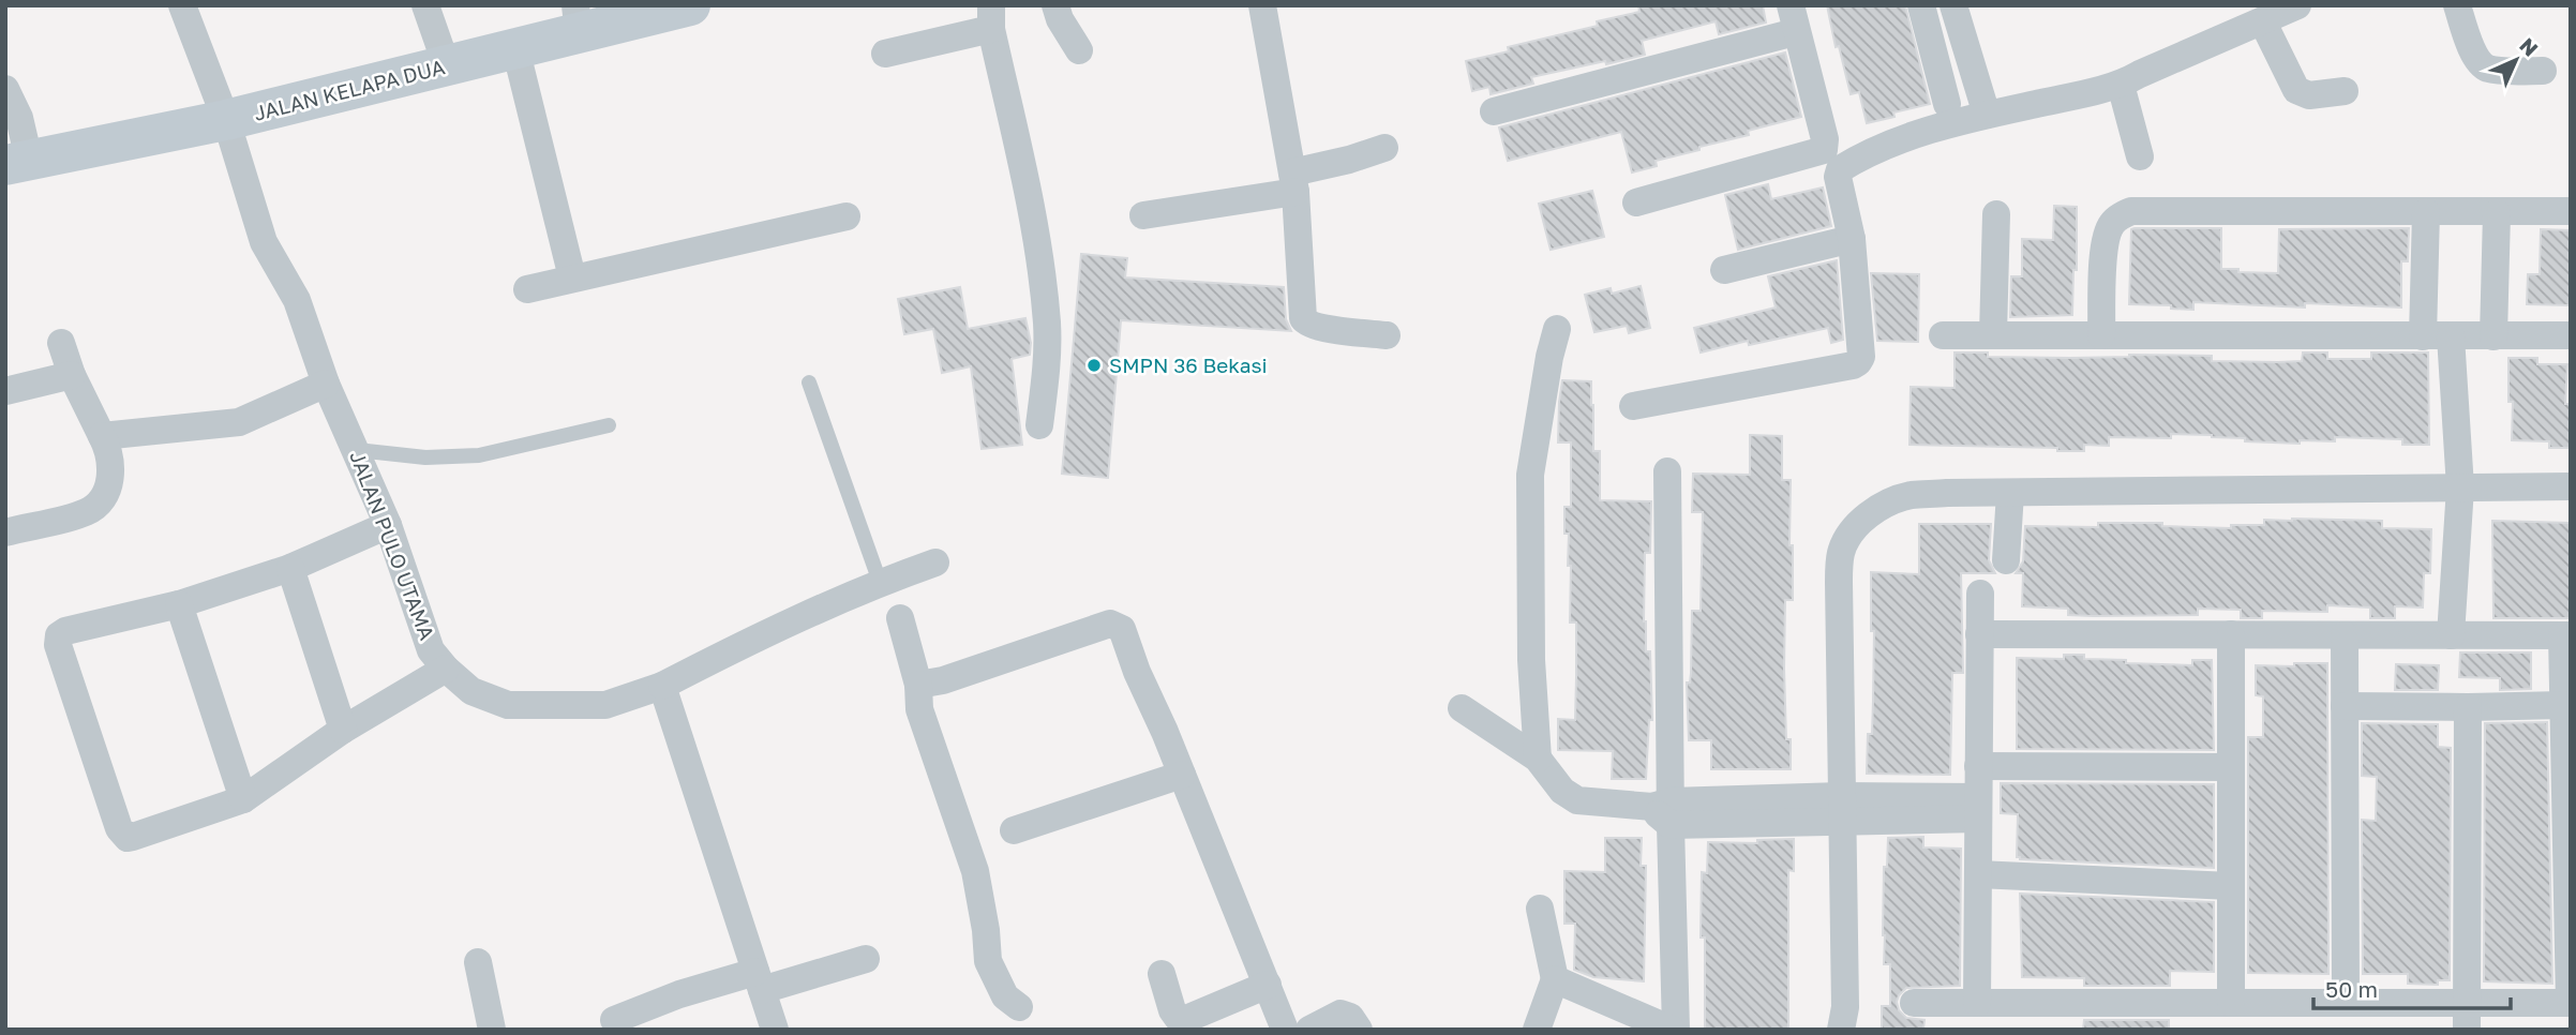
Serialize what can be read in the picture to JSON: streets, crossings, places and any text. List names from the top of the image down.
{
  "streets": {
    "main road": ["JALAN KELAPA DUA"],
    "street": ["JALAN PULO UTAMA"]
  },
  "crossings": [
    ["JALAN KELAPA DUA", "JALAN PULO UTAMA"]
  ],
  "places": ["SMPN 36 Bekasi"],
  "scale_bar": "50 m",
  "north": "top right"
}
